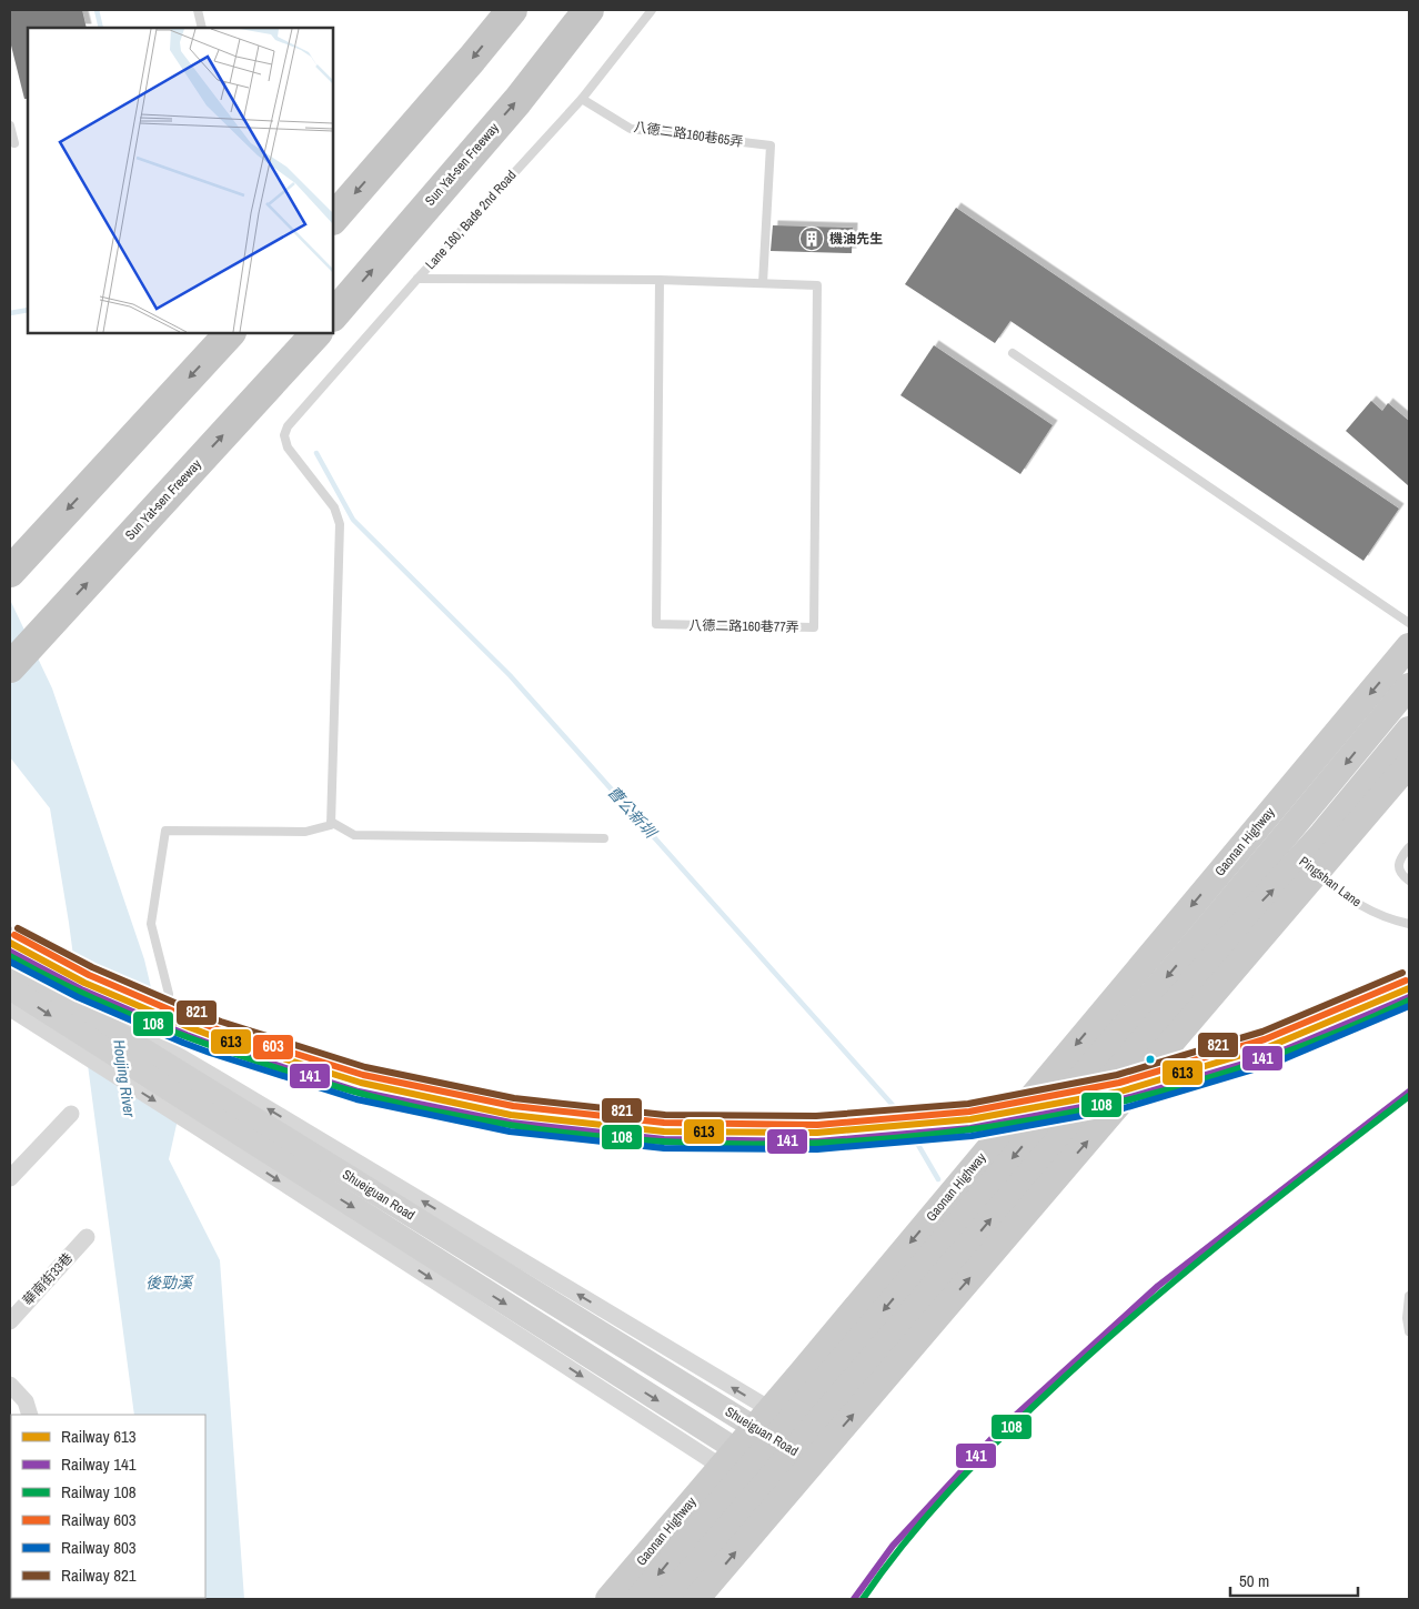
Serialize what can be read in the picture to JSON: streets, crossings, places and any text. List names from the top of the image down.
{
  "streets": {
    "highway": ["Sun Yat-sen Freeway"],
    "main road": ["Gaonan Highway"],
    "street": ["Shueiguan Road", "華南街33巷"],
    "lane": [
      "八德二路160巷65弄",
      "Lane 160, Bade 2nd Road",
      "八德二路160巷77弄",
      "Pingshan Lane"
    ]
  },
  "crossings": [
    ["八德二路160巷65弄", "Lane 160, Bade 2nd Road"],
    ["八德二路160巷65弄", "八德二路160巷77弄"],
    ["Lane 160, Bade 2nd Road", "八德二路160巷77弄"],
    ["Gaonan Highway", "Pingshan Lane"],
    ["Gaonan Highway", "Shueiguan Road"]
  ],
  "water": ["曹公新圳", "Houjing River", "後勁溪"],
  "places": {
    "building": ["機油先生"]
  },
  "lines": [
    "rail line 821",
    "rail line 603",
    "rail line 613",
    "rail line 141",
    "rail line 108",
    "rail line 803"
  ],
  "legend": [
    "Railway 613",
    "Railway 141",
    "Railway 108",
    "Railway 603",
    "Railway 803",
    "Railway 821"
  ],
  "scale_bar": "50 m"
}
